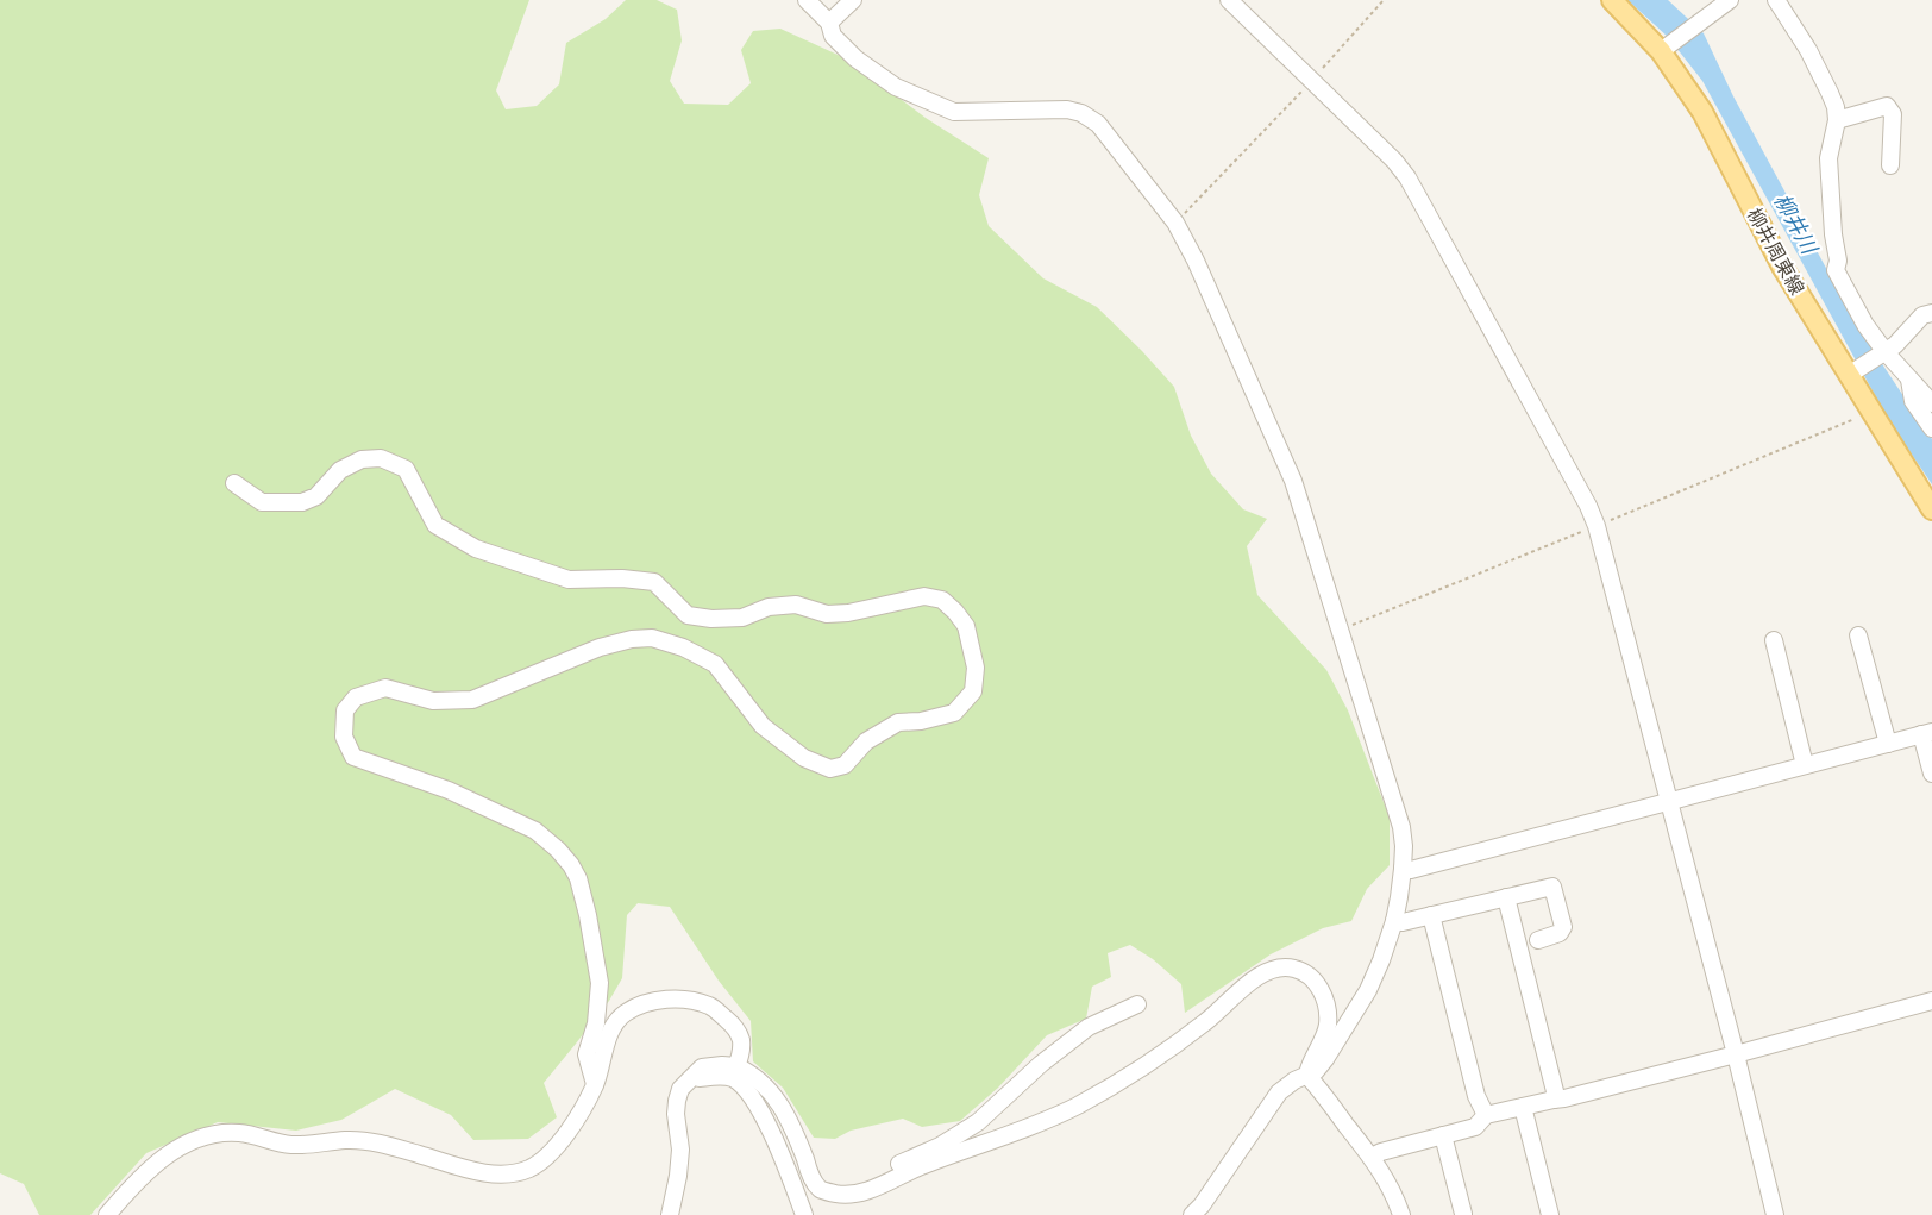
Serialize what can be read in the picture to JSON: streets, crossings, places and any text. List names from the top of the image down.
{
  "streets": {
    "main road": ["柳井周東線"]
  },
  "water": ["柳井川"]
}
